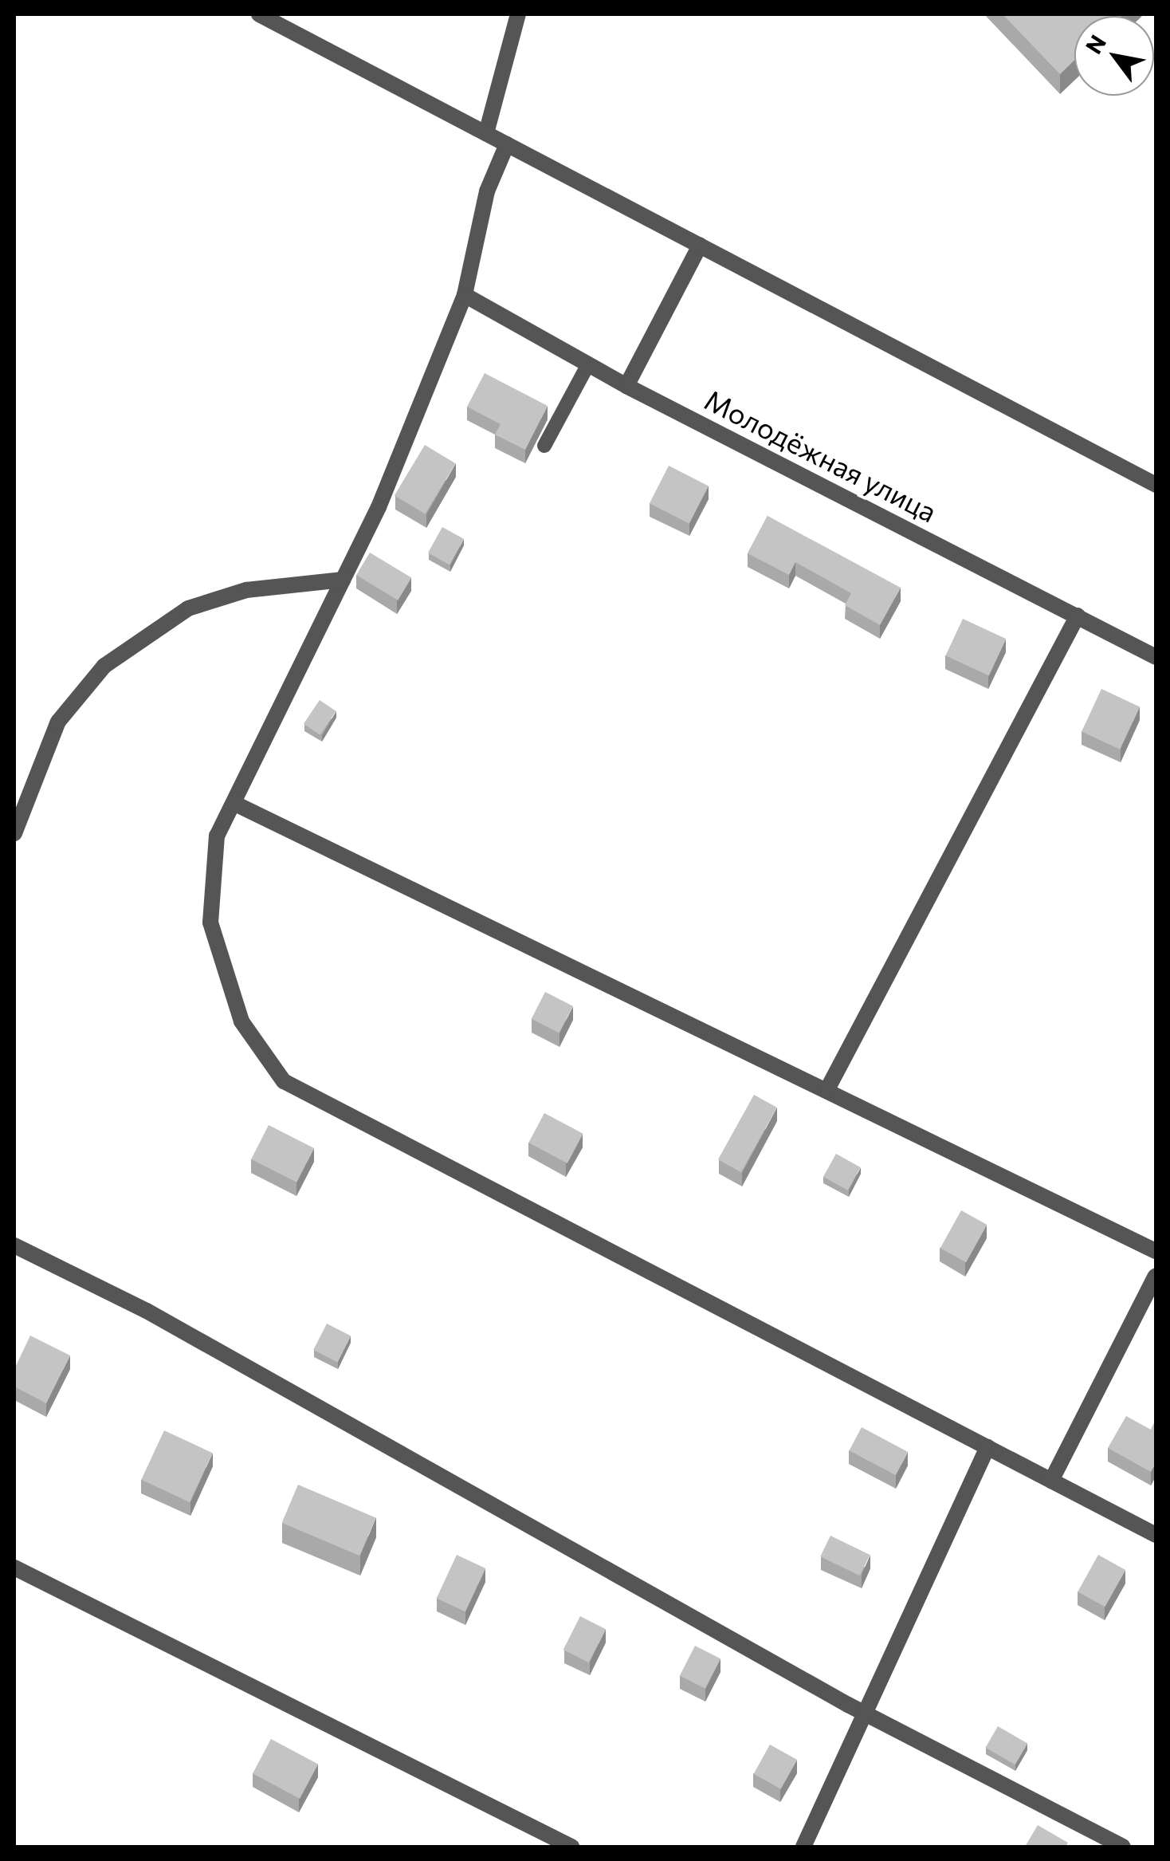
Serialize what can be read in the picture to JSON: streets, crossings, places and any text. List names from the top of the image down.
{
  "streets": {
    "street": ["Молодёжная улица"]
  },
  "north": "top left"
}
